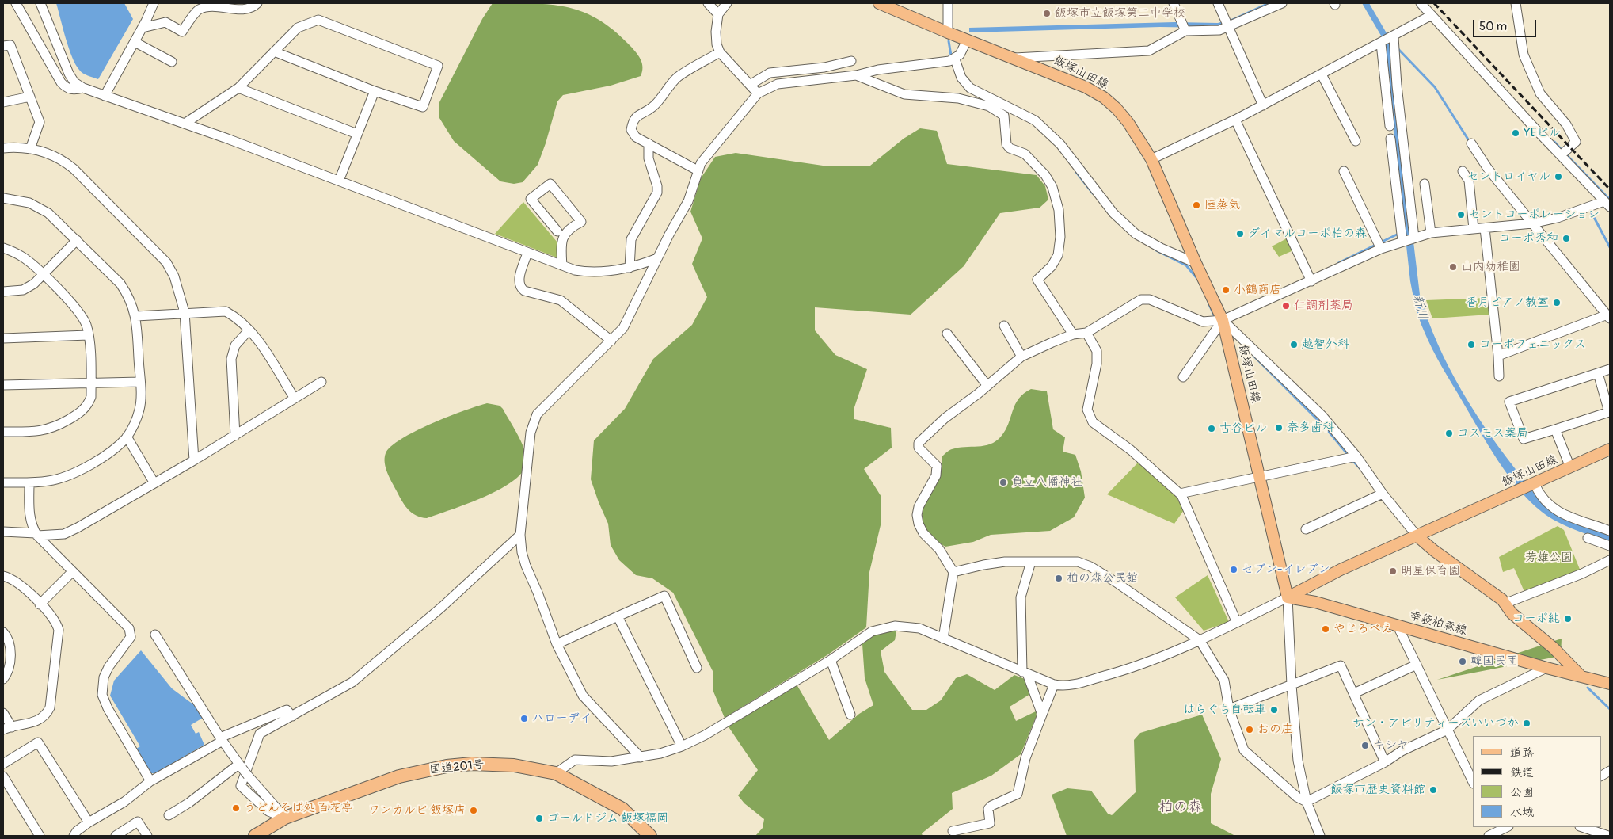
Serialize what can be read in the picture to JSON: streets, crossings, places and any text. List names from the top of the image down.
{
  "streets": {
    "highway": ["国道201号"],
    "main road": ["飯塚山田線", "幸袋柏森線"]
  },
  "crossings": [
    ["飯塚山田線", "幸袋柏森線"]
  ],
  "districts": ["柏の森"],
  "water": ["新川"],
  "parks": ["芳雄公園"],
  "places": [
    "飯塚市立飯塚第二中学校",
    "YEビル",
    "セントロイヤル",
    "陸蒸気",
    "セントコーポレーション",
    "ダイマルコーポ柏の森",
    "コーポ秀和",
    "山内幼稚園",
    "小鶴商店",
    "香月ピアノ教室",
    "仁調剤薬局",
    "越智外科",
    "コーポフェニックス",
    "奈多歯科",
    "古谷ビル",
    "コスモス薬局",
    "負立八幡神社",
    "セブン-イレブン",
    "明星保育園",
    "柏の森公民館",
    "コーポ純",
    "やじろべえ",
    "韓国民団",
    "はらぐち自転車",
    "ハローデイ",
    "サン・アビリティーズいいづか",
    "おの庄",
    "キシヤ",
    "飯塚市歴史資料館",
    "うどんそば処 百花亭",
    "ワンカルビ 飯塚店",
    "ゴールドジム 飯塚福岡"
  ],
  "legend": [
    "道路",
    "鉄道",
    "公園",
    "水域"
  ],
  "scale_bar": "50 m"
}
